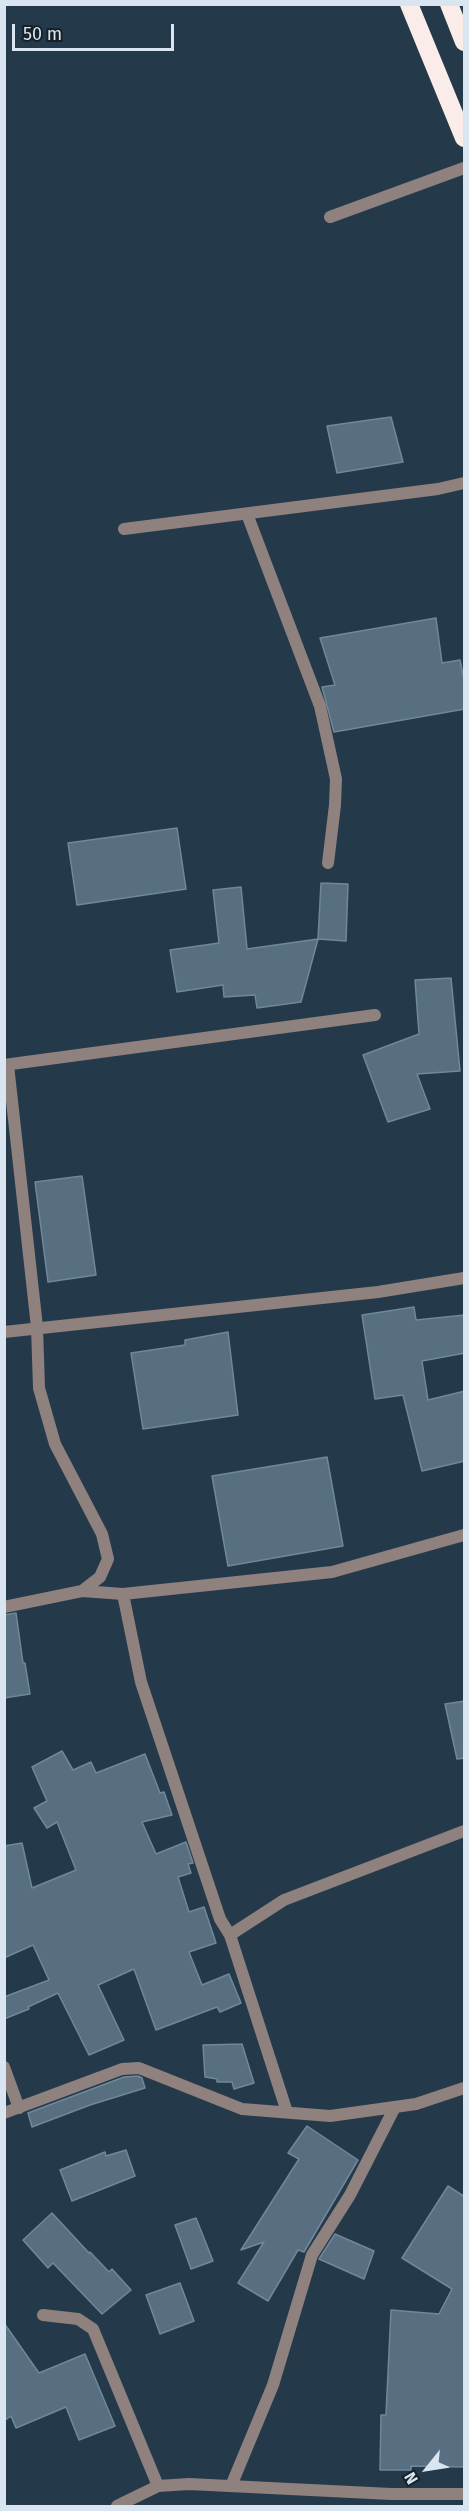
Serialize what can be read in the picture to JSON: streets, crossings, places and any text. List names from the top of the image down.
{
  "scale_bar": "50 m",
  "north": "bottom left"
}
